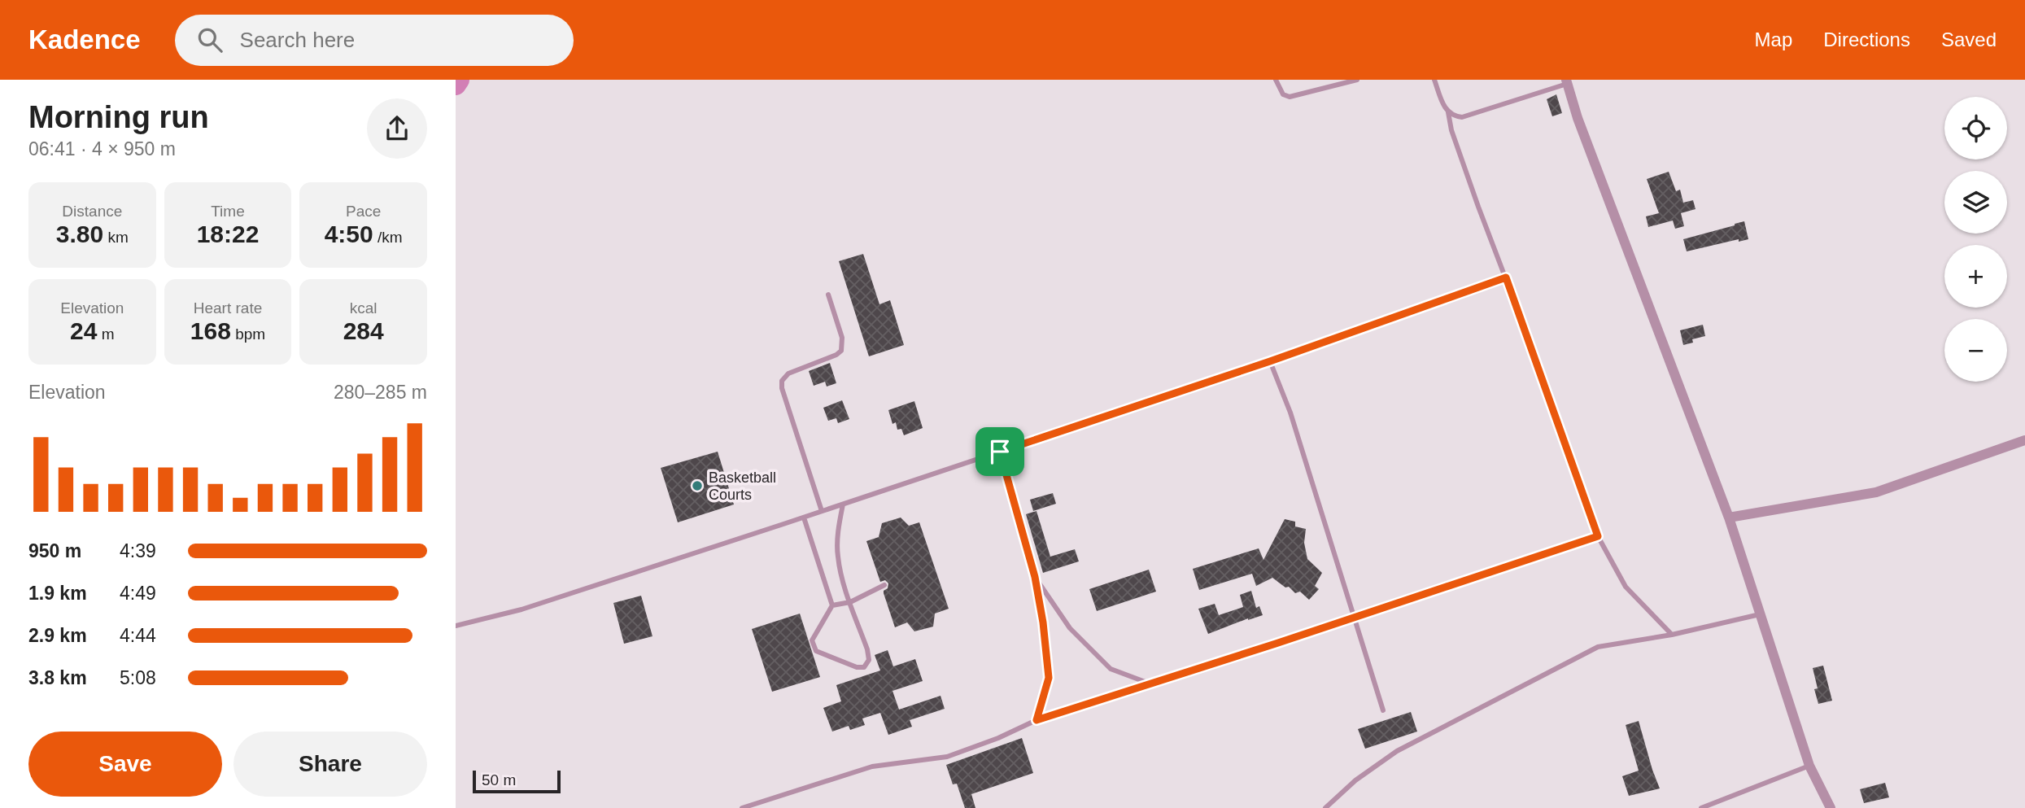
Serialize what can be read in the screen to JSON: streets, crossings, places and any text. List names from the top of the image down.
{
  "places": ["Basketball Courts"],
  "scale_bar": "50 m",
  "page": {
    "header": "Kadence",
    "search": "Search here",
    "nav": ["Map", "Directions", "Saved"],
    "heading": ["Morning run", "06:41 · 4 × 950 m"],
    "map_buttons": ["+", "−"],
    "stats": [
      ["Distance", "3.80 km"],
      ["Time", "18:22"],
      ["Pace", "4:50 /km"],
      ["Elevation", "24 m"],
      ["Heart rate", "168 bpm"],
      ["kcal", "284"]
    ],
    "chart": ["Elevation", "280–285 m"],
    "list": [
      {
        "name": "950 m",
        "note": "4:39"
      },
      {
        "name": "1.9 km",
        "note": "4:49"
      },
      {
        "name": "2.9 km",
        "note": "4:44"
      },
      {
        "name": "3.8 km",
        "note": "5:08"
      }
    ],
    "buttons": ["Save", "Share"],
    "scale": "50 m"
  }
}
